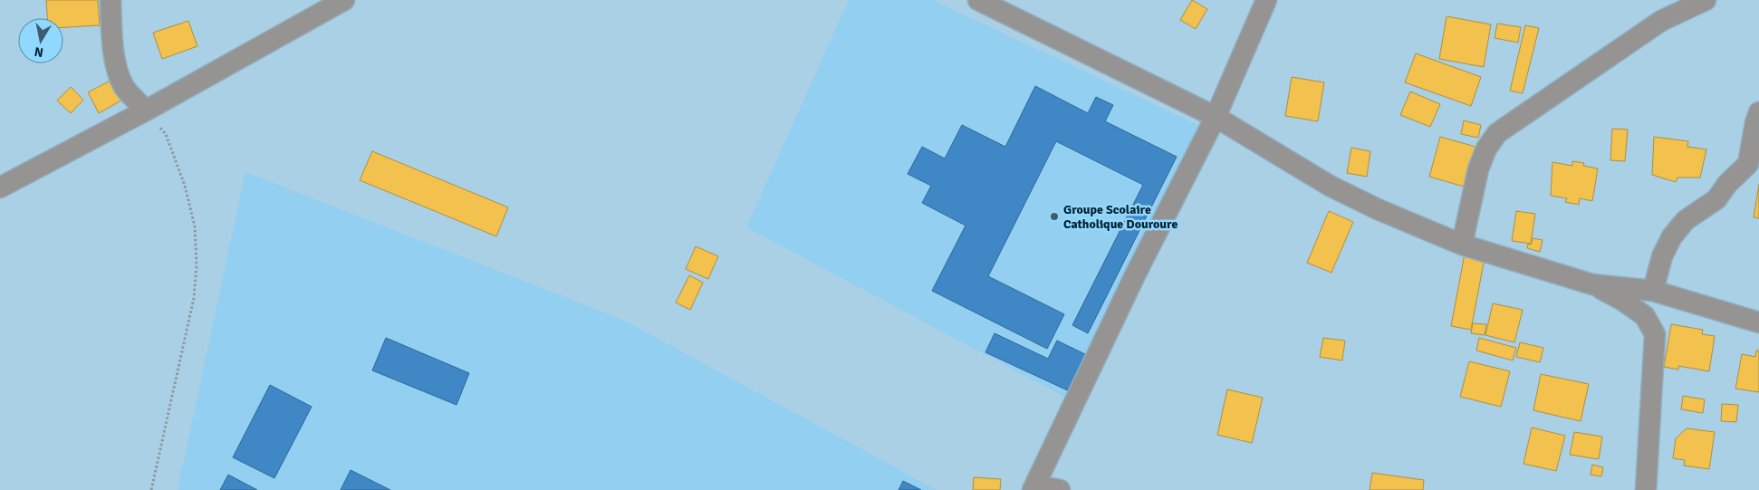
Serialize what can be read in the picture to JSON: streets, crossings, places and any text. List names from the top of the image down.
{
  "places": ["Groupe Scolaire Catholique Douroure"],
  "north": "bottom"
}
